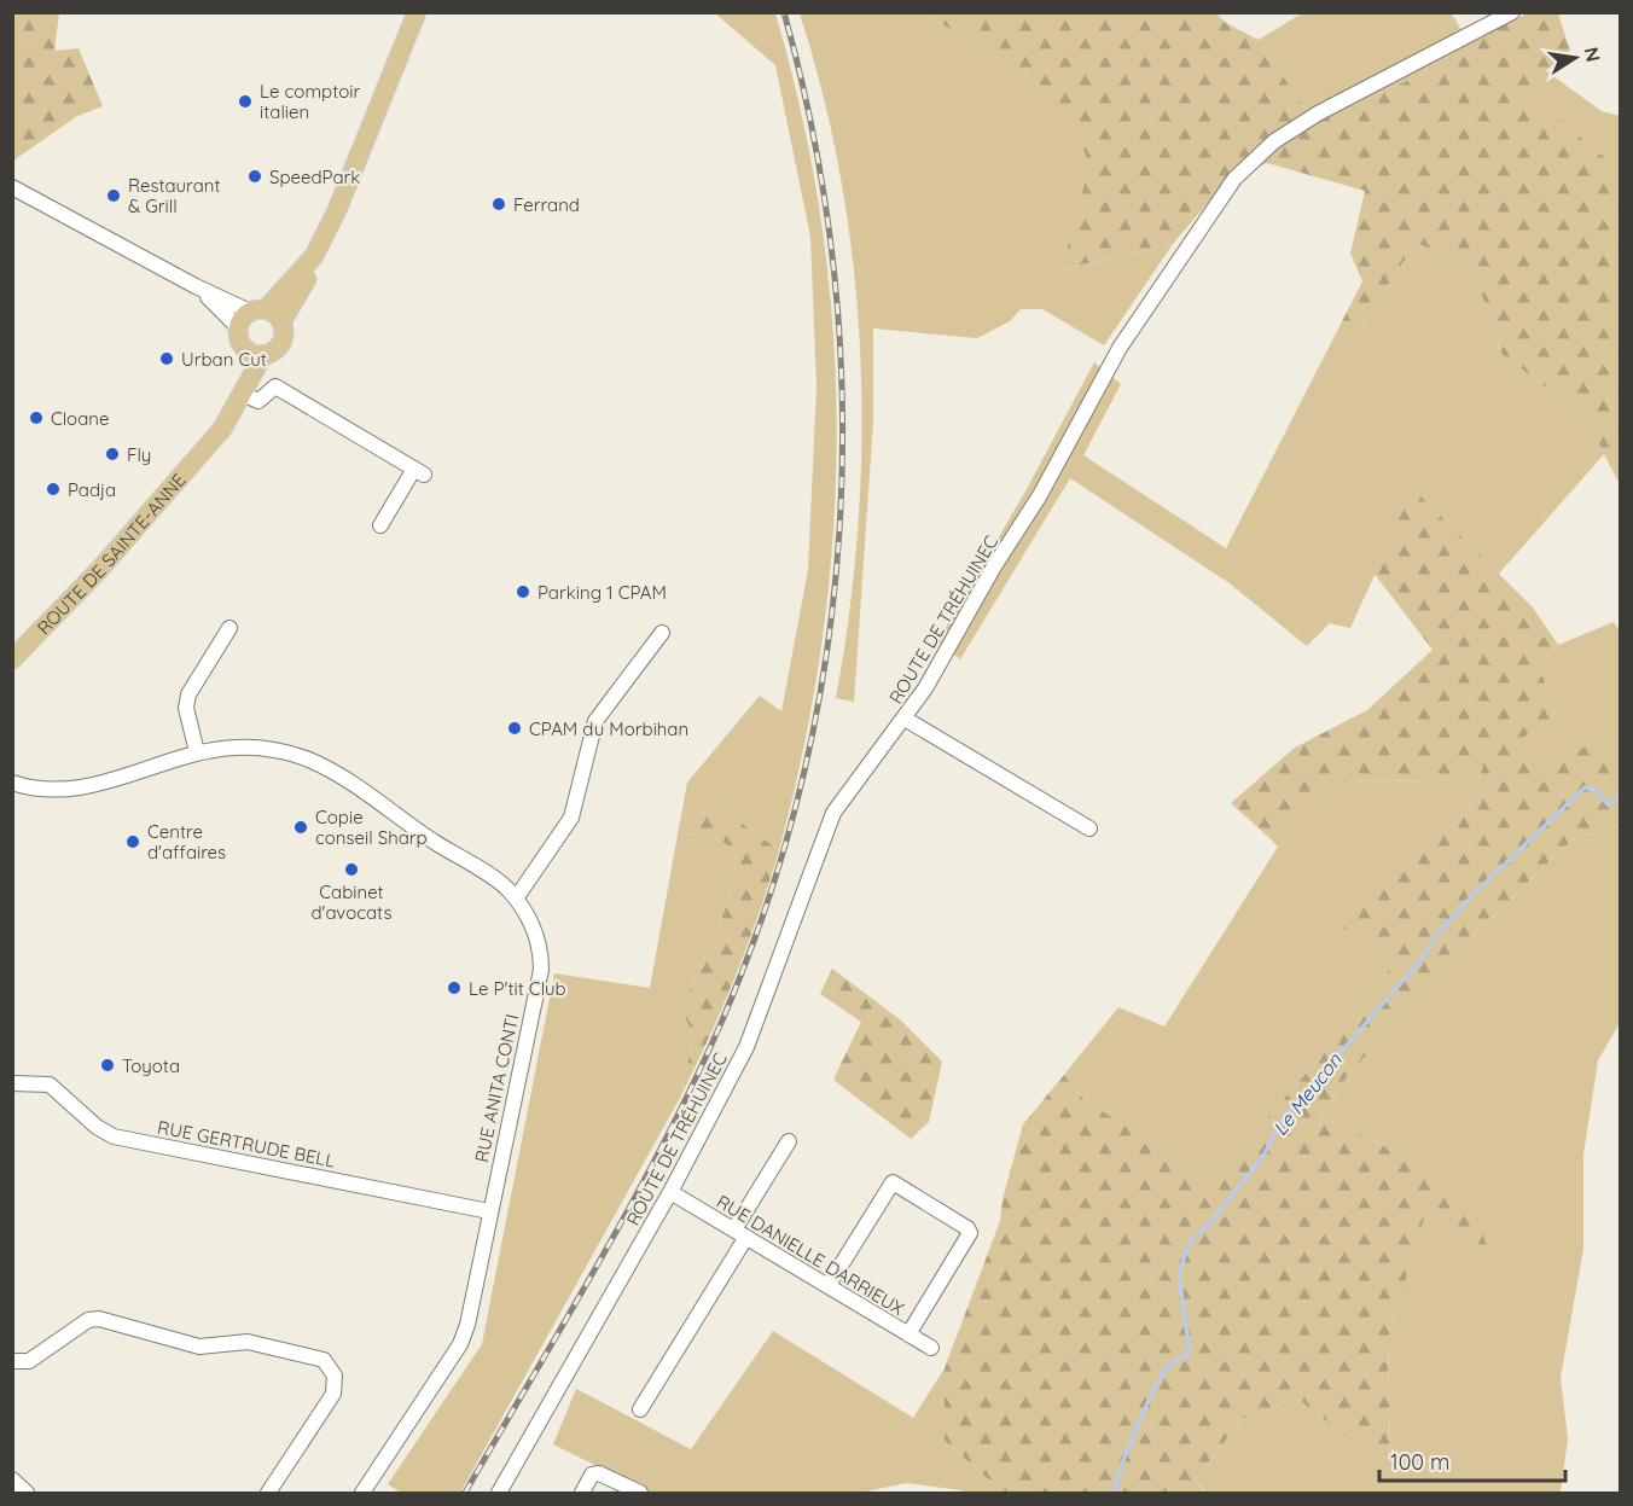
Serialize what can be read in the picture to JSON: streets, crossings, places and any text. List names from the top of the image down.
{
  "streets": {
    "main road": ["ROUTE DE SAINTE-ANNE"],
    "street": [
      "ROUTE DE TRÉHUINEC",
      "RUE ANITA CONTI",
      "RUE GERTRUDE BELL",
      "RUE DANIELLE DARRIEUX"
    ]
  },
  "crossings": [
    ["ROUTE DE TRÉHUINEC", "RUE DANIELLE DARRIEUX"],
    ["RUE ANITA CONTI", "RUE GERTRUDE BELL"]
  ],
  "water": ["Le Meucon"],
  "places": [
    "Le comptoir italien",
    "SpeedPark",
    "Restaurant & Grill",
    "Ferrand",
    "Urban Cut",
    "Cloane",
    "Fly",
    "Padja",
    "Parking 1 CPAM",
    "CPAM du Morbihan",
    "Copie conseil Sharp",
    "Centre d'affaires",
    "Cabinet d'avocats",
    "Le P'tit Club",
    "Toyota"
  ],
  "scale_bar": "100 m",
  "north": "right"
}
